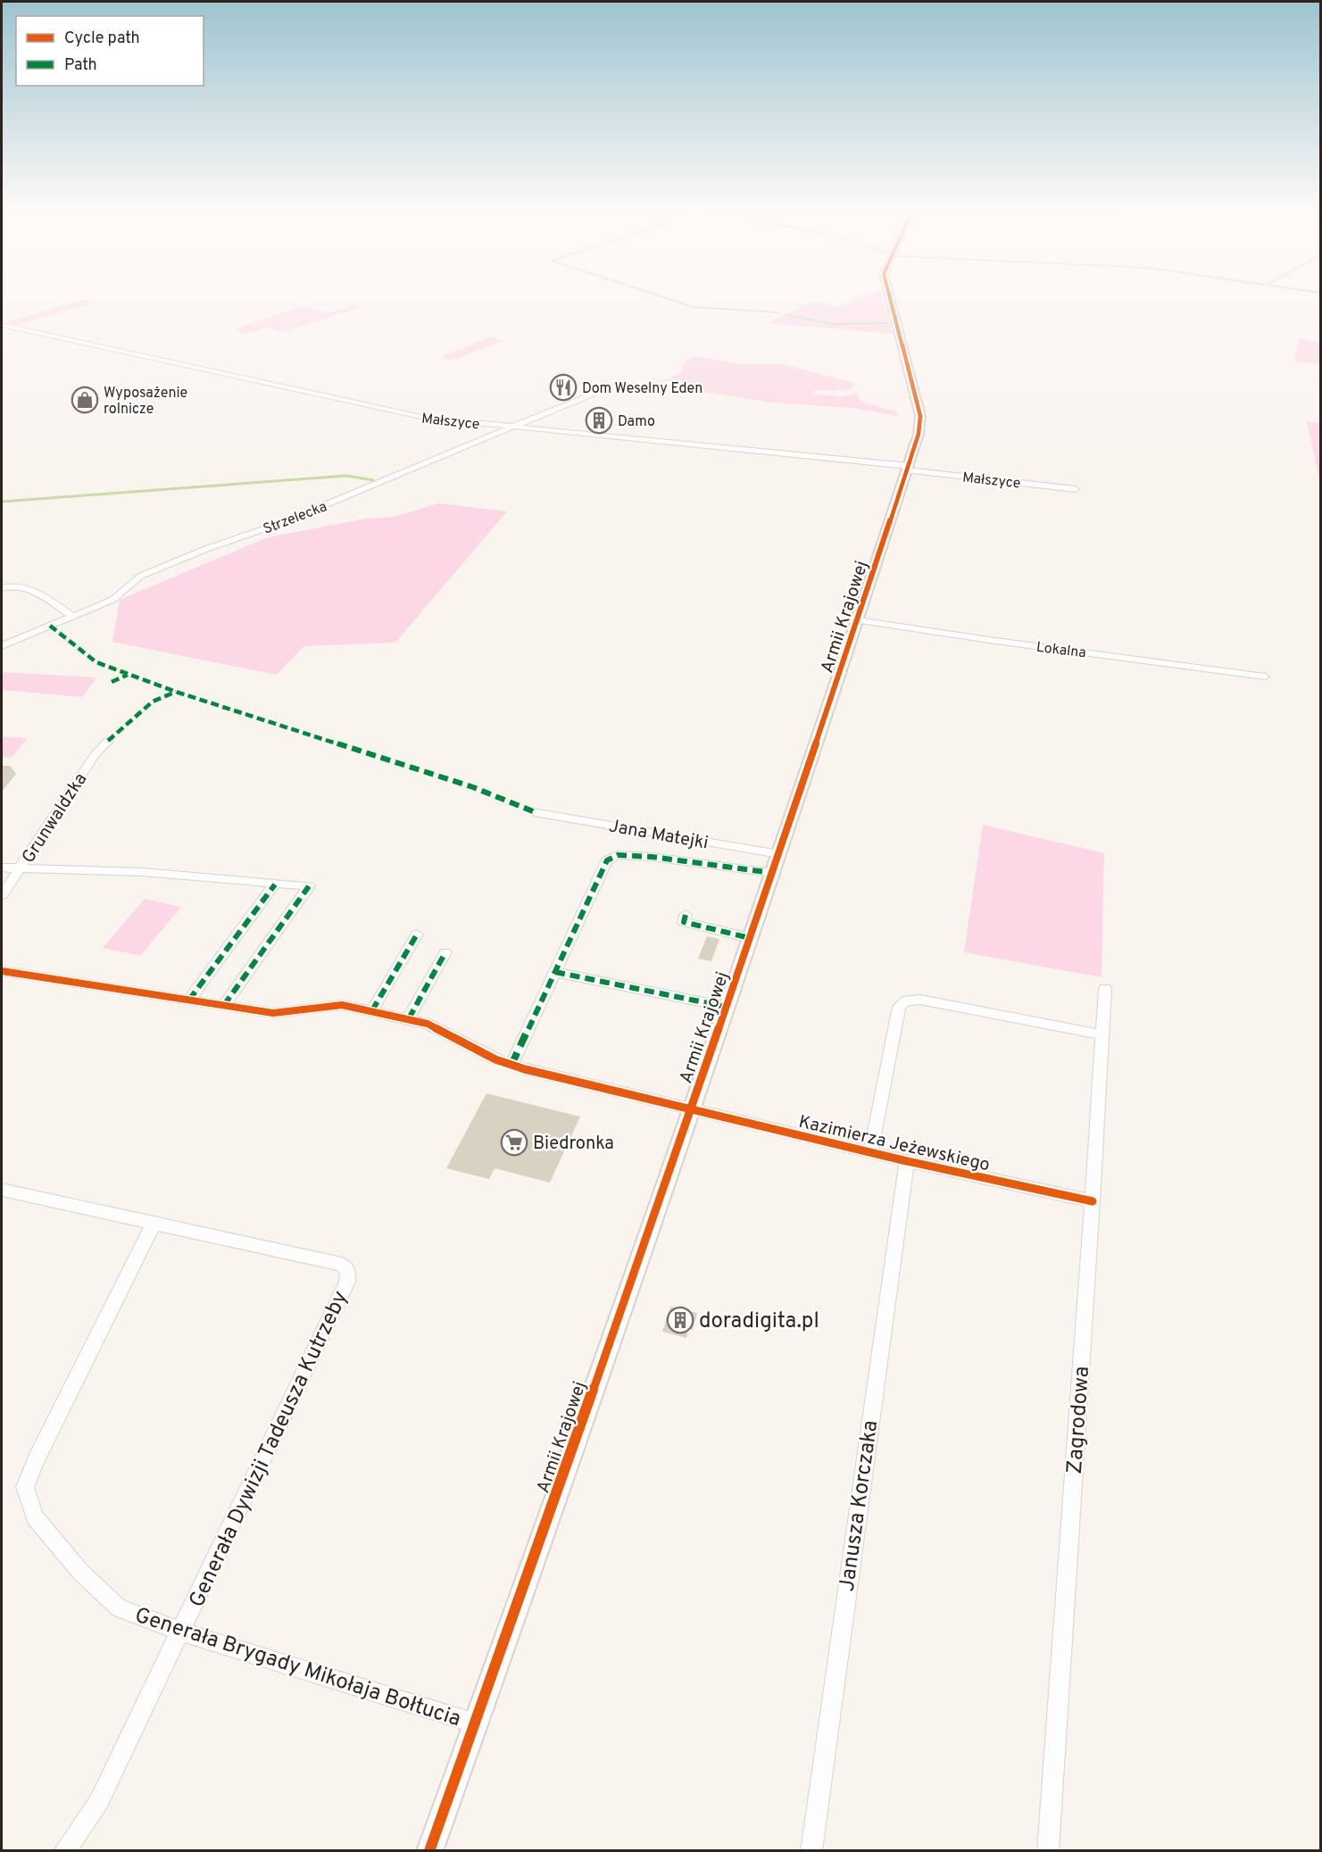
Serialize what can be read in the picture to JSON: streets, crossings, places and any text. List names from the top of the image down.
{
  "streets": {
    "street": [
      "Małszyce",
      "Strzelecka",
      "Armii Krajowej",
      "Lokalna",
      "Grunwaldzka",
      "Jana Matejki",
      "Kazimierza Jeżewskiego",
      "Zagrodowa",
      "Generała Dywizji Tadeusza Kutrzeby",
      "Janusza Korczaka",
      "Generała Brygady Mikołaja Bołtucia"
    ]
  },
  "crossings": [
    ["Małszyce", "Strzelecka"],
    ["Małszyce", "Armii Krajowej"],
    ["Armii Krajowej", "Lokalna"],
    ["Armii Krajowej", "Jana Matejki"],
    ["Armii Krajowej", "Kazimierza Jeżewskiego"],
    ["Armii Krajowej", "Generała Brygady Mikołaja Bołtucia"],
    ["Kazimierza Jeżewskiego", "Zagrodowa"],
    ["Kazimierza Jeżewskiego", "Janusza Korczaka"],
    ["Generała Dywizji Tadeusza Kutrzeby", "Generała Brygady Mikołaja Bołtucia"]
  ],
  "places": {
    "restaurant": ["Dom Weselny Eden"],
    "shop": ["Wyposażenie rolnicze"],
    "building": ["Damo", "doradigita.pl"],
    "supermarket": ["Biedronka"]
  },
  "legend": ["Cycle path", "Path"]
}
